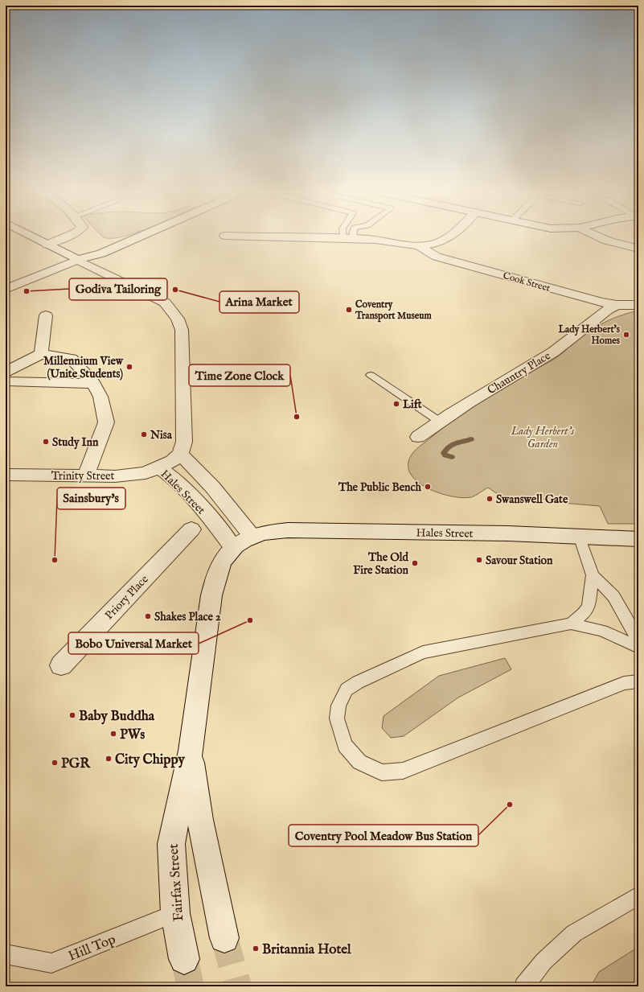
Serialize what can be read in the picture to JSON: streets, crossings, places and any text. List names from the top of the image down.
{
  "streets": {
    "street": [
      "Cook Street",
      "Chauntry Place",
      "Trinity Street",
      "Hales Street",
      "Priory Place",
      "Fairfax Street"
    ],
    "lane": ["Hill Top"]
  },
  "crossings": [
    ["Cook Street", "Chauntry Place"],
    ["Trinity Street", "Hales Street"],
    ["Hales Street", "Fairfax Street"],
    ["Fairfax Street", "Hill Top"]
  ],
  "parks": ["Lady Herbert's Garden"],
  "places": [
    "Arina Market",
    "Godiva Tailoring",
    "Coventry Transport Museum",
    "Lady Herbert's Homes",
    "Millennium View (Unite Students)",
    "Lift",
    "Time Zone Clock",
    "Nisa",
    "Study Inn",
    "The Public Bench",
    "Swanswell Gate",
    "Sainsbury's",
    "Savour Station",
    "The Old Fire Station",
    "Shakes Place 2",
    "Bobo Universal Market",
    "Baby Buddha",
    "PWs",
    "City Chippy",
    "PGR",
    "Coventry Pool Meadow Bus Station",
    "Britannia Hotel"
  ]
}
